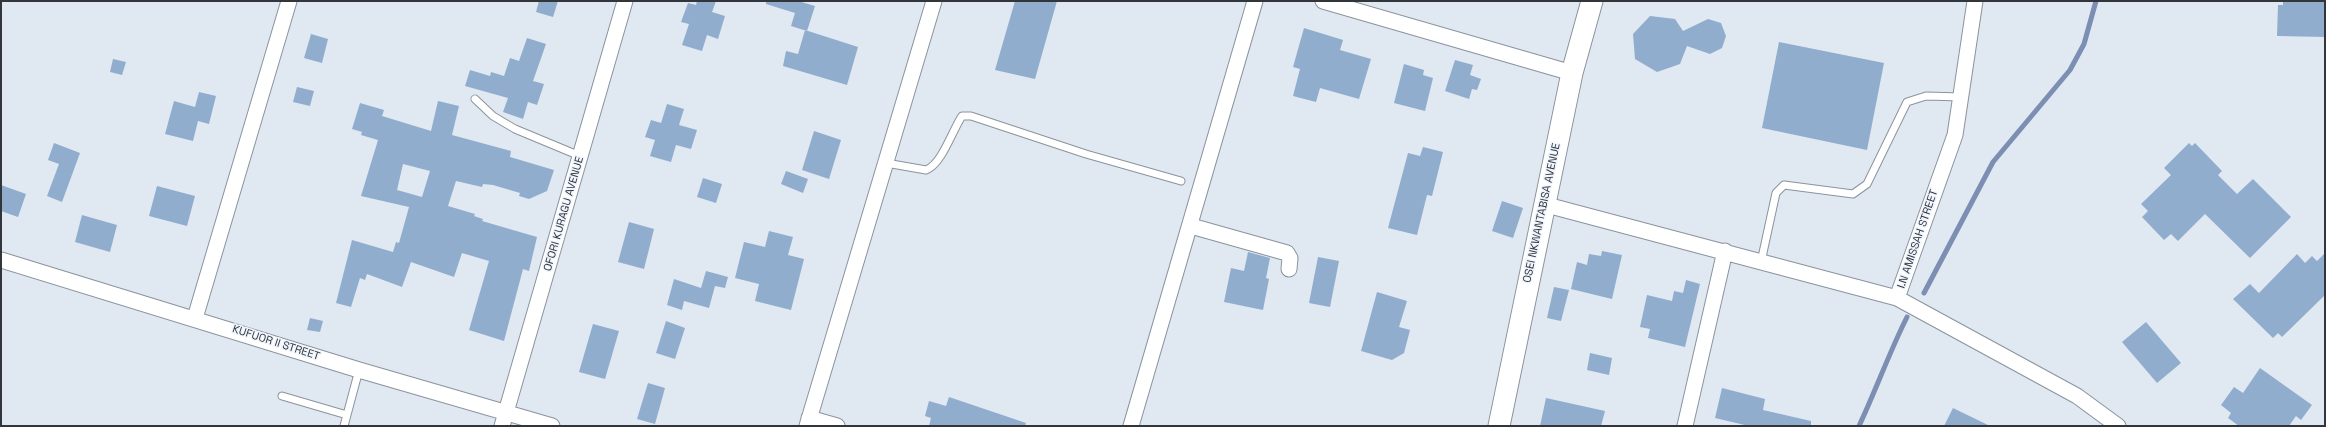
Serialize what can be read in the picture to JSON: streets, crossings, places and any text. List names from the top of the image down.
{
  "streets": {
    "street": [
      "OSEI NKWANTABISA AVENUE",
      "OFORI KURAGU AVENUE",
      "I.N AMISSAH STREET",
      "KUFUOR II STREET"
    ]
  },
  "crossings": [
    ["OFORI KURAGU AVENUE", "KUFUOR II STREET"]
  ]
}
